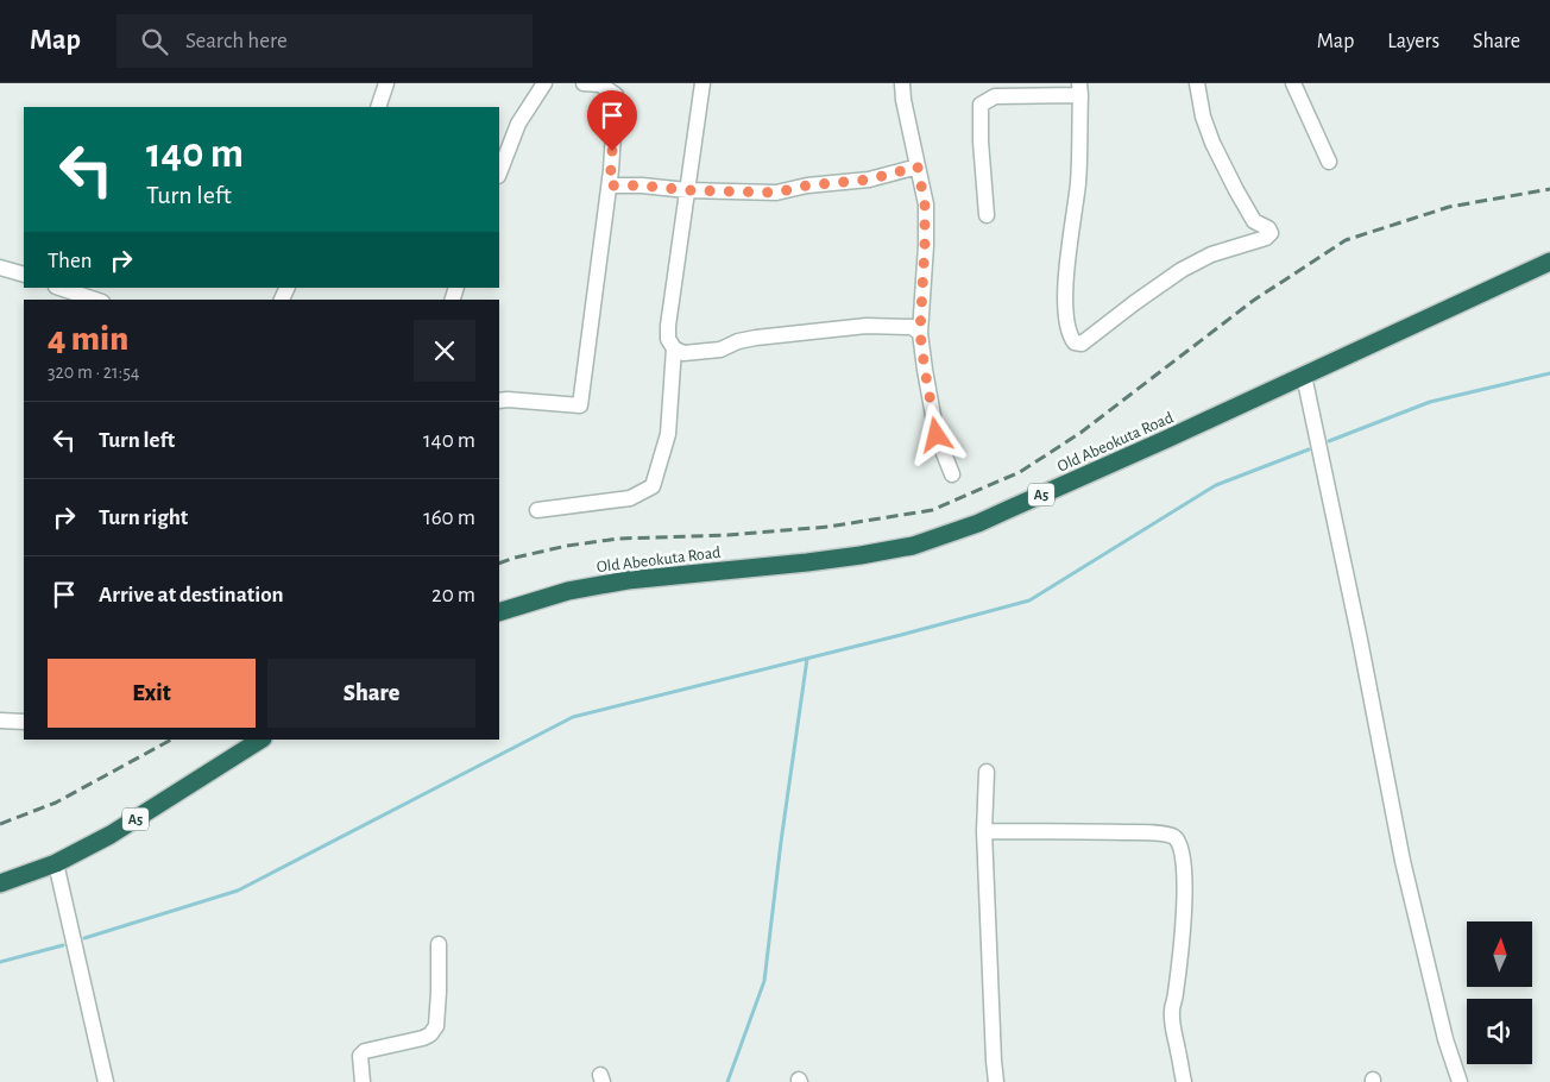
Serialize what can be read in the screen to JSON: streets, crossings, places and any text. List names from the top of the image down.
{
  "streets": {
    "highway": ["Old Abeokuta Road", "A5"]
  },
  "north": "top",
  "page": {
    "header": "Map",
    "search": "Search here",
    "nav": ["Map", "Layers", "Share"],
    "turn": ["140 m", "Turn left"],
    "then": "Then",
    "heading": ["4 min", "320 m · 21:54"],
    "list": [
      {
        "name": "Turn left",
        "value": "140 m"
      },
      {
        "name": "Turn right",
        "value": "160 m"
      },
      {
        "name": "Arrive at destination",
        "value": "20 m"
      }
    ],
    "buttons": ["Exit", "Share"]
  }
}
